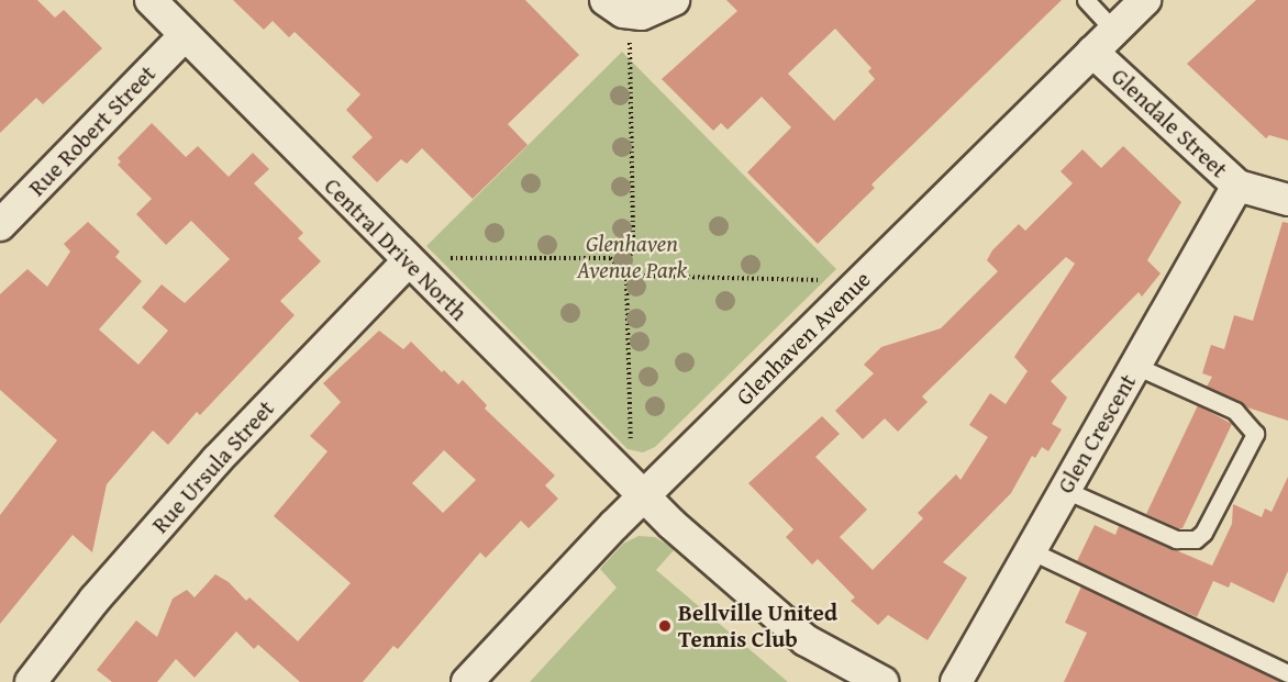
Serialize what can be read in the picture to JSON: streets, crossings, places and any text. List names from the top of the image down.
{
  "streets": {
    "street": [
      "Glendale Street",
      "Rue Robert Street",
      "Central Drive North",
      "Glenhaven Avenue",
      "Glen Crescent",
      "Rue Ursula Street"
    ]
  },
  "crossings": [
    ["Glendale Street", "Glenhaven Avenue"],
    ["Glendale Street", "Glen Crescent"],
    ["Rue Robert Street", "Central Drive North"],
    ["Central Drive North", "Glenhaven Avenue"],
    ["Central Drive North", "Rue Ursula Street"]
  ],
  "parks": ["Glenhaven Avenue Park"],
  "places": ["Bellville United Tennis Club"]
}
